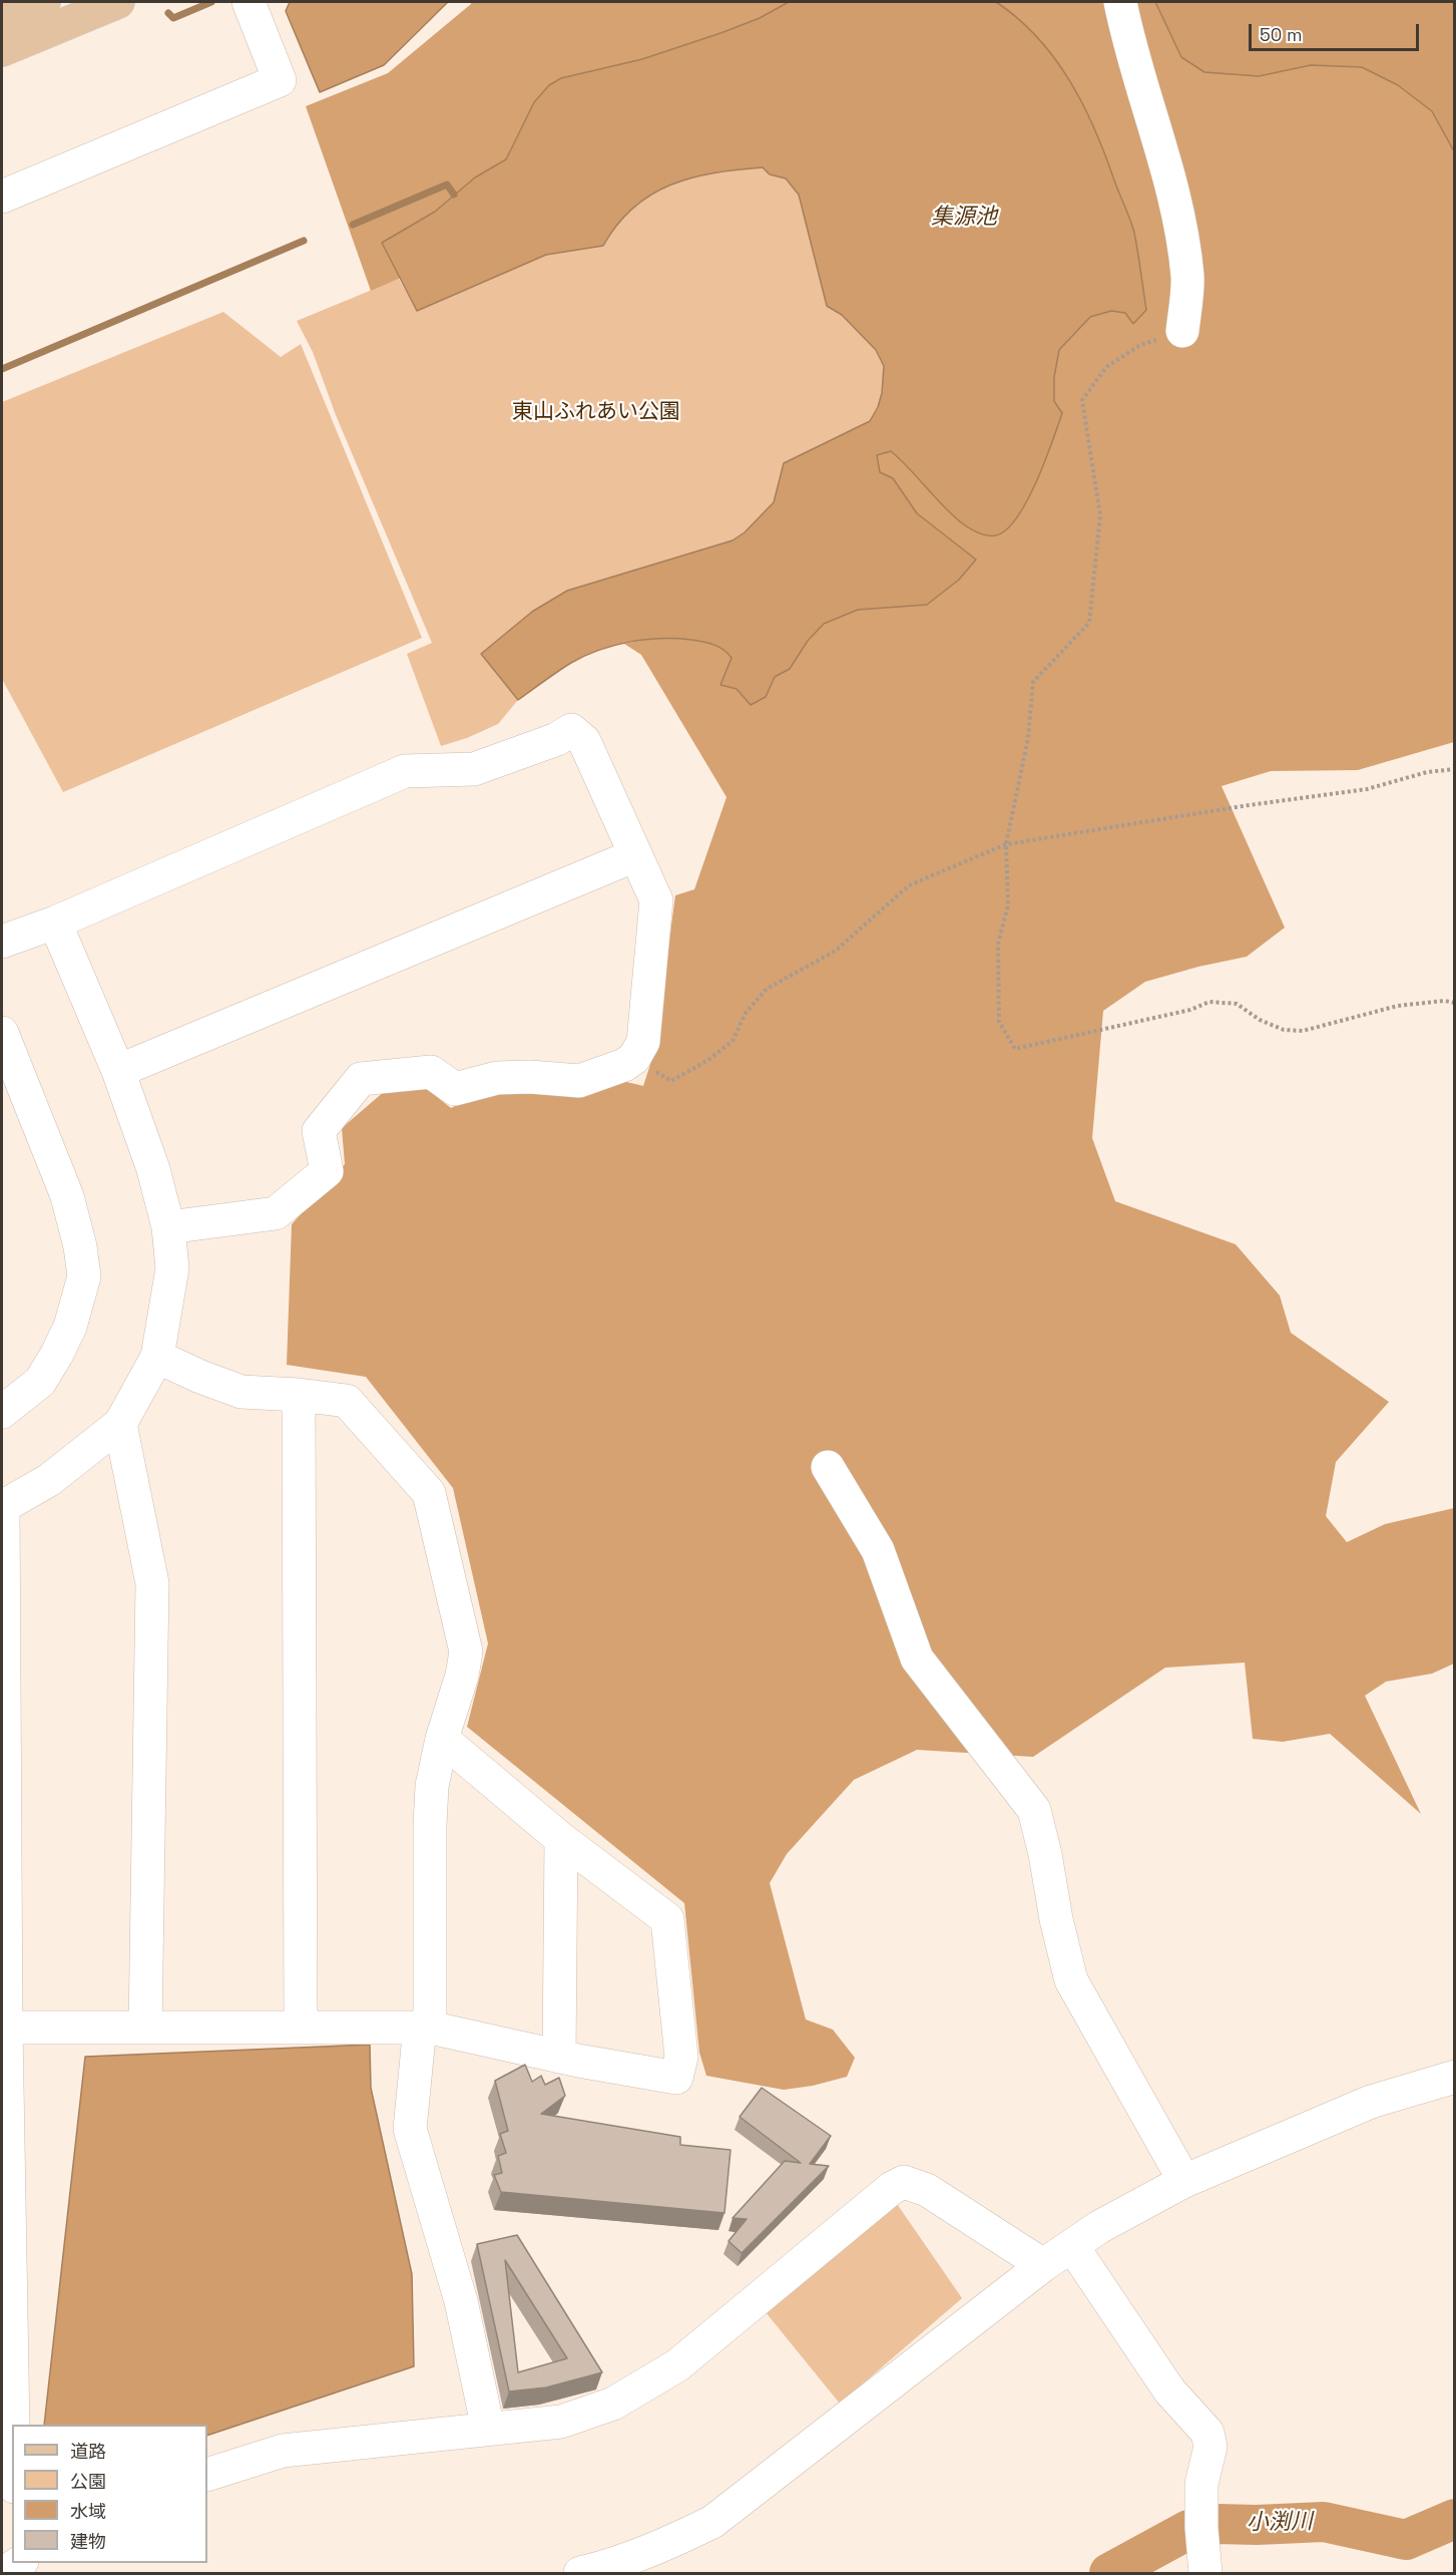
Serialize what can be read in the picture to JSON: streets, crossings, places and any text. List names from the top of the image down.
{
  "water": ["集源池", "小渕川"],
  "parks": ["東山ふれあい公園"],
  "legend": [
    "道路",
    "公園",
    "水域",
    "建物"
  ],
  "scale_bar": "50 m"
}
